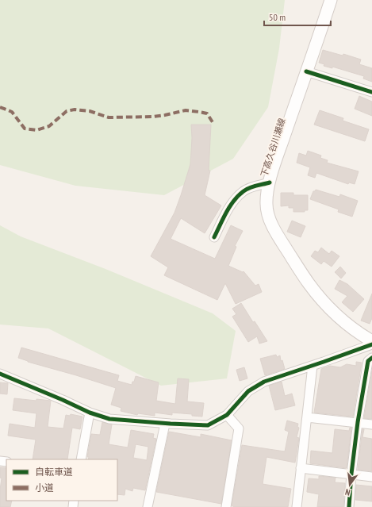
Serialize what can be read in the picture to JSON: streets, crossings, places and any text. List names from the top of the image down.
{
  "streets": {
    "main road": ["下高久谷川瀬線"]
  },
  "legend": ["自転車道", "小道"],
  "scale_bar": "50 m",
  "north": "bottom"
}
